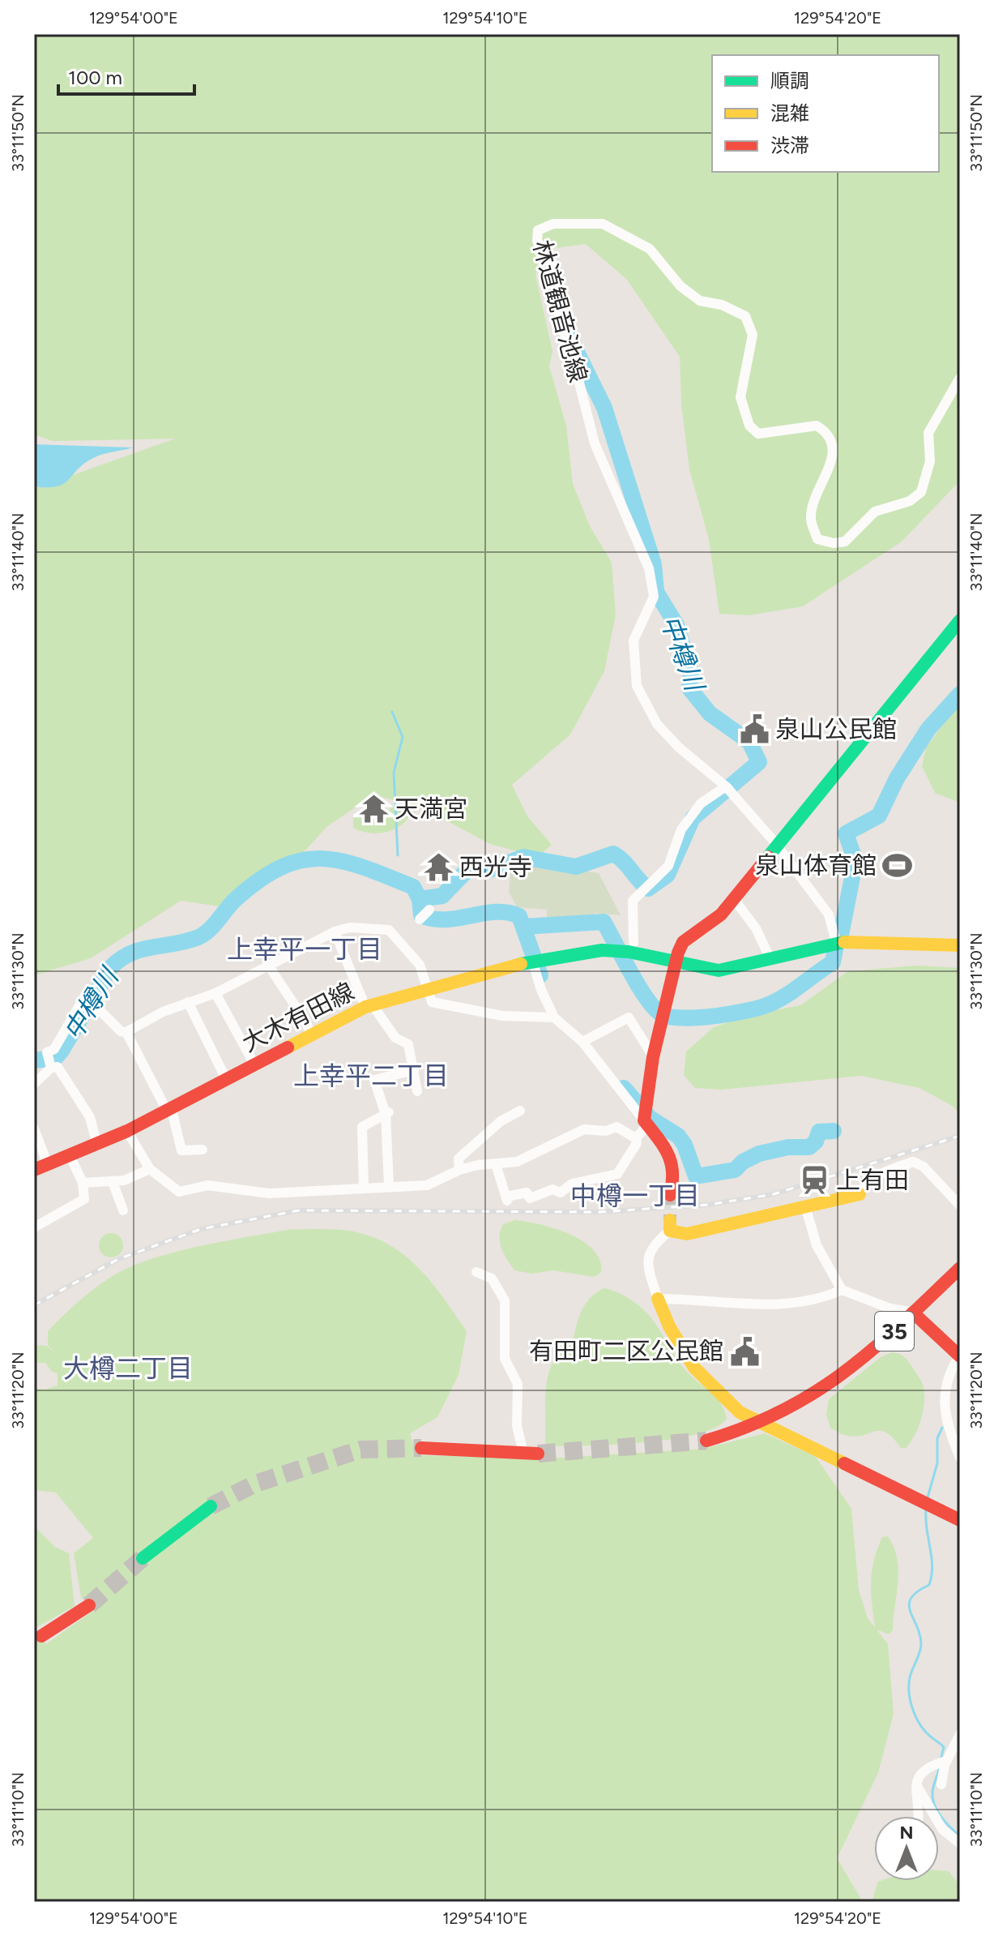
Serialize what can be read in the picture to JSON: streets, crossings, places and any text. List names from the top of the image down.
{
  "streets": {
    "main road": ["大木有田線", "35"],
    "street": ["林道観音池線"]
  },
  "districts": [
    "上幸平一丁目",
    "上幸平二丁目",
    "中樽一丁目",
    "大樽二丁目"
  ],
  "water": ["中樽川"],
  "places": {
    "public building": ["泉山公民館", "有田町二区公民館"],
    "temple": ["天満宮", "西光寺"],
    "sports": ["泉山体育館"],
    "station": ["上有田"]
  },
  "legend": ["順調", "混雑", "渋滞"],
  "scale_bar": "100 m",
  "north": "top",
  "coordinates": [
    "129°54'00\"E",
    "129°54'10\"E",
    "129°54'20\"E",
    "33°11'50\"N",
    "33°11'40\"N",
    "33°11'30\"N",
    "33°11'20\"N",
    "33°11'10\"N"
  ]
}
